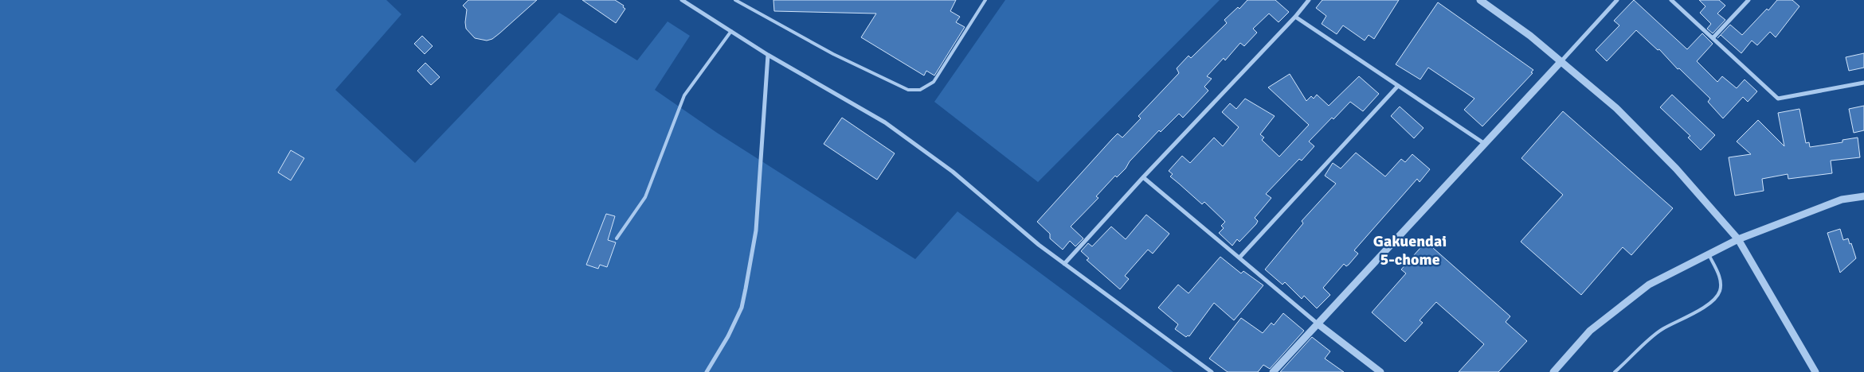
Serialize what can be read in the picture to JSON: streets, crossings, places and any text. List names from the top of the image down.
{
  "districts": ["Gakuendai 5-chome"]
}
